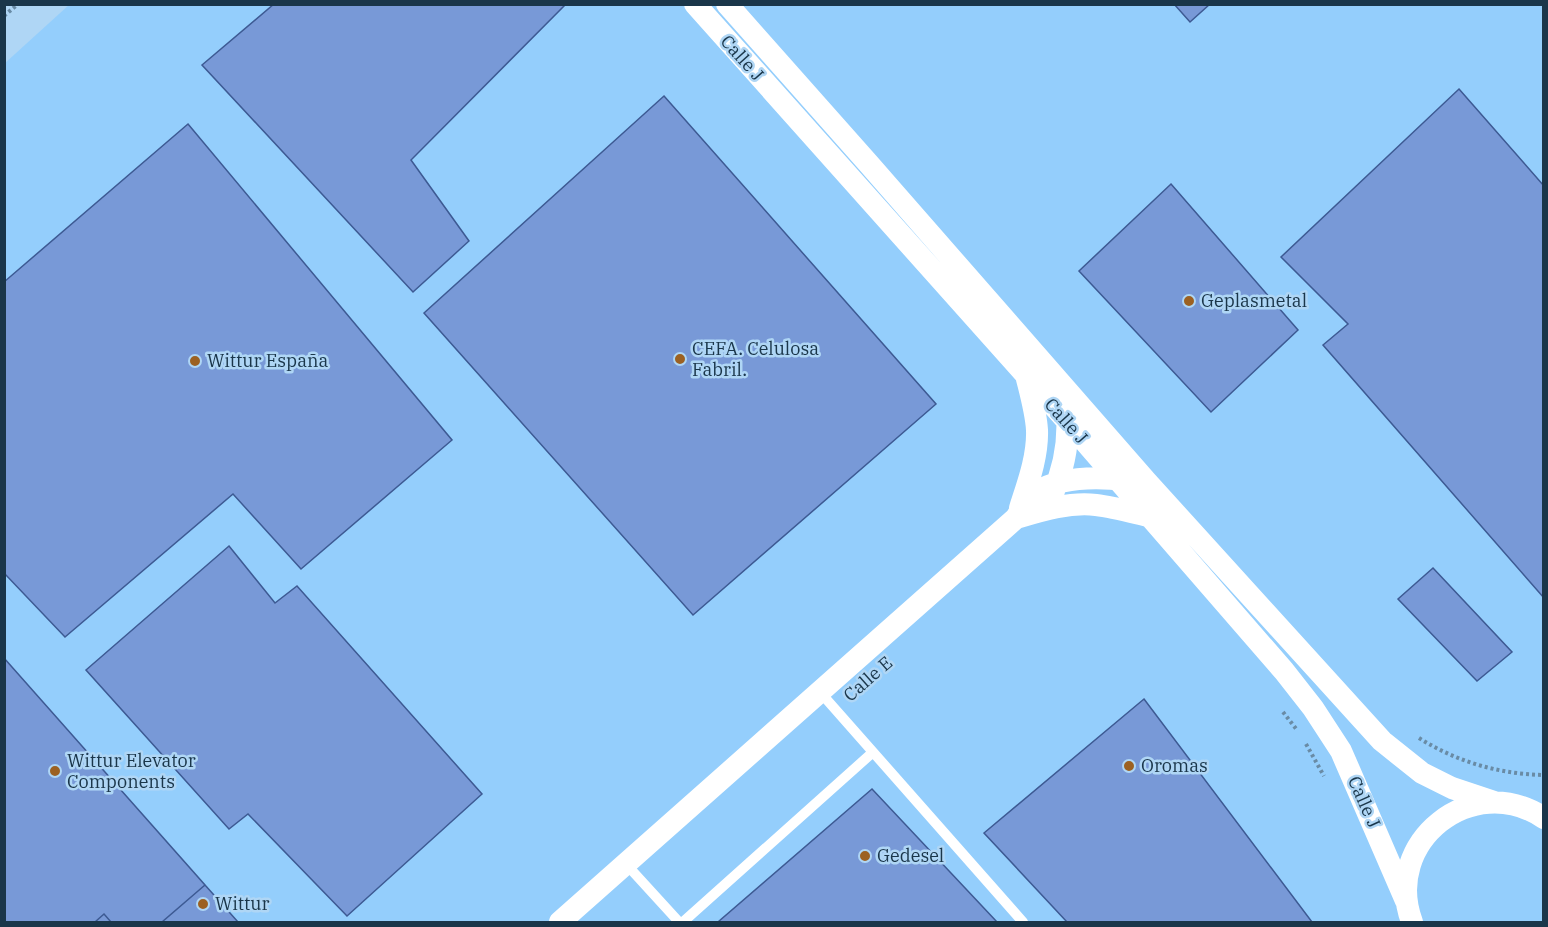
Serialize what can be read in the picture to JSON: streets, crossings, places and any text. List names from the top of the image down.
{
  "streets": {
    "street": ["Calle J", "Calle E"]
  },
  "crossings": [
    ["Calle J", "Calle E"]
  ],
  "places": [
    "Geplasmetal",
    "CEFA. Celulosa Fabril.",
    "Wittur España",
    "Oromas",
    "Wittur Elevator Components",
    "Gedesel",
    "Wittur"
  ]
}
